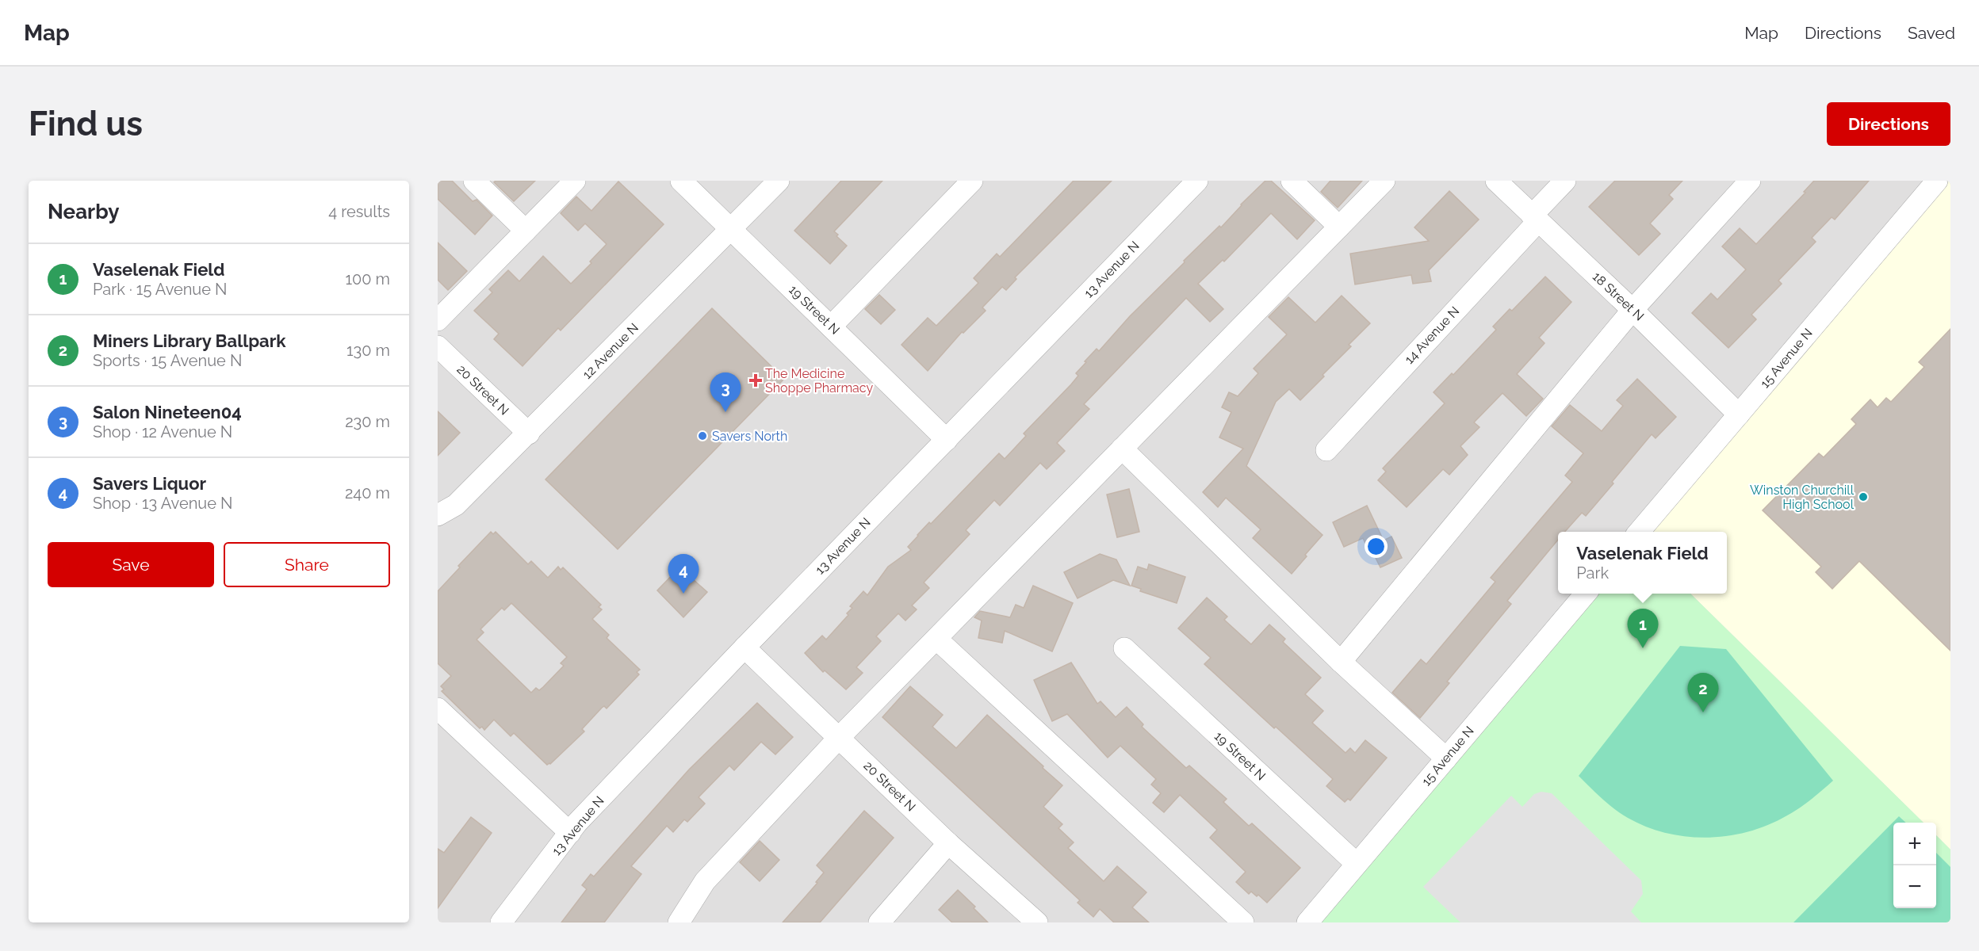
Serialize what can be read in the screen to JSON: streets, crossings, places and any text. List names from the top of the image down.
{
  "streets": {
    "street": [
      "13 Avenue N",
      "18 Street N",
      "19 Street N",
      "14 Avenue N",
      "12 Avenue N",
      "15 Avenue N",
      "20 Street N"
    ]
  },
  "crossings": [
    ["13 Avenue N", "19 Street N"],
    ["13 Avenue N", "20 Street N"],
    ["18 Street N", "14 Avenue N"],
    ["18 Street N", "15 Avenue N"],
    ["19 Street N", "12 Avenue N"],
    ["19 Street N", "15 Avenue N"],
    ["12 Avenue N", "20 Street N"]
  ],
  "places": {
    "health": ["The Medicine Shoppe Pharmacy"],
    "other": ["Savers North", "Winston Churchill High School"]
  },
  "page": {
    "header": "Map",
    "nav": ["Map", "Directions", "Saved"],
    "buttons": [
      "Directions",
      ["Save", "Share"]
    ],
    "title": "Find us",
    "heading": ["Nearby", "4 results"],
    "list": [
      {
        "mark": "1",
        "name": "Vaselenak Field",
        "note": "Park · 15 Avenue N",
        "value": "100 m"
      },
      {
        "mark": "2",
        "name": "Miners Library Ballpark",
        "note": "Sports · 15 Avenue N",
        "value": "130 m"
      },
      {
        "mark": "3",
        "name": "Salon Nineteen04",
        "note": "Shop · 12 Avenue N",
        "value": "230 m"
      },
      {
        "mark": "4",
        "name": "Savers Liquor",
        "note": "Shop · 13 Avenue N",
        "value": "240 m"
      }
    ],
    "pins": [
      "3",
      "4",
      "1",
      "2"
    ],
    "popup": ["Vaselenak Field", "Park"],
    "map_buttons": ["+", "−"]
  }
}
